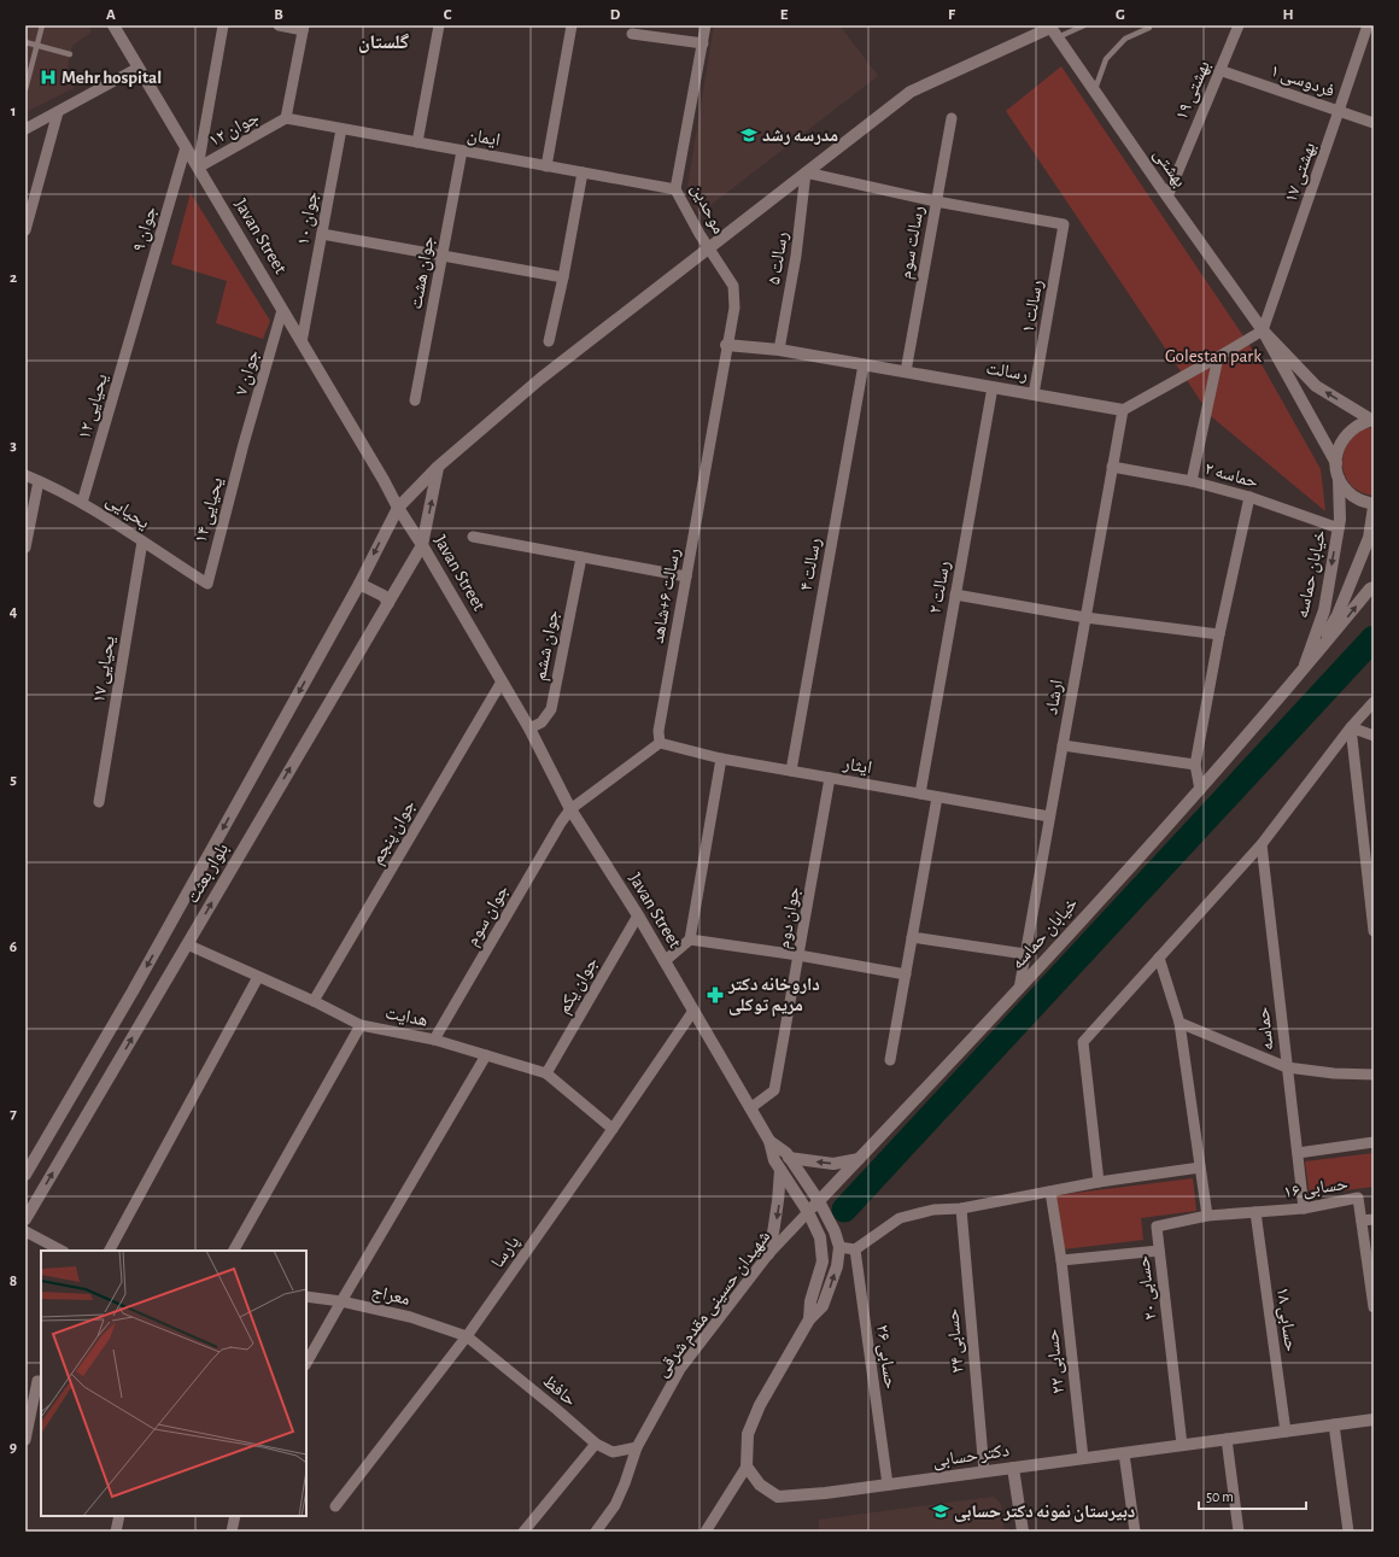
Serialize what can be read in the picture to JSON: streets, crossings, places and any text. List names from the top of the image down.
{
  "streets": {
    "main road": [
      "بهشتی",
      "Javan Street",
      "رسالت",
      "خیابان حماسه",
      "بلوار بعثت",
      "دکتر حسابی"
    ],
    "street": [
      "فردوسی ۱",
      "بهشتی ۱۹",
      "جوان ۱۲",
      "ایمان",
      "بهشتی ۱۷",
      "موحدین",
      "جوان ۱۰",
      "جوان ۹",
      "رسالت سوم",
      "رسالت ۵",
      "جوان هشت",
      "رسالت ۱",
      "جوان ۷",
      "یحیایی ۱۲",
      "حماسه ۲",
      "یحیایی ۱۴",
      "یحیایی",
      "رسالت ۴",
      "رسالت ۲",
      "رسالت ۶+شاهد",
      "جوان ششم",
      "یحیایی ۱۷",
      "ارشاد",
      "ایثار",
      "جوان پنجم",
      "جوان سوم",
      "جوان دوم",
      "جوان یکم",
      "هدایت",
      "حماسه",
      "حسابی ۱۶",
      "پارسا",
      "حسابی ۲۰",
      "معراج",
      "شهیدان حسینی مقدم شرقی",
      "حسابی ۱۸",
      "حسابی ۲۴",
      "حسابی ۲۶",
      "حسابی ۲۲",
      "حافظ"
    ]
  },
  "crossings": [
    ["فردوسی ۱", "بهشتی ۱۹"],
    ["فردوسی ۱", "بهشتی ۱۷"],
    ["بهشتی ۱۹", "بهشتی"],
    ["جوان ۱۲", "ایمان"],
    ["جوان ۱۲", "Javan Street"],
    ["ایمان", "موحدین"],
    ["ایمان", "جوان ۱۰"],
    ["ایمان", "جوان هشت"],
    ["بهشتی", "بهشتی ۱۷"],
    ["بهشتی", "بلوار بعثت"],
    ["موحدین", "رسالت"],
    ["موحدین", "رسالت ۶+شاهد"],
    ["موحدین", "بلوار بعثت"],
    ["جوان ۱۰", "Javan Street"],
    ["جوان ۹", "Javan Street"],
    ["جوان ۹", "یحیایی ۱۲"],
    ["Javan Street", "جوان ۷"],
    ["Javan Street", "خیابان حماسه"],
    ["Javan Street", "جوان ششم"],
    ["Javan Street", "جوان پنجم"],
    ["Javan Street", "بلوار بعثت"],
    ["Javan Street", "جوان سوم"],
    ["Javan Street", "جوان دوم"],
    ["Javan Street", "جوان یکم"],
    ["Javan Street", "پارسا"],
    ["Javan Street", "شهیدان حسینی مقدم شرقی"],
    ["رسالت سوم", "رسالت ۱"],
    ["رسالت سوم", "رسالت"],
    ["رسالت ۵", "رسالت"],
    ["رسالت ۵", "بلوار بعثت"],
    ["رسالت ۱", "رسالت"],
    ["رسالت", "رسالت ۴"],
    ["رسالت", "رسالت ۲"],
    ["رسالت", "رسالت ۶+شاهد"],
    ["رسالت", "ارشاد"],
    ["جوان ۷", "یحیایی ۱۴"],
    ["یحیایی ۱۲", "یحیایی"],
    ["حماسه ۲", "خیابان حماسه"],
    ["حماسه ۲", "ارشاد"],
    ["یحیایی ۱۴", "یحیایی"],
    ["یحیایی", "یحیایی ۱۷"],
    ["رسالت ۴", "ایثار"],
    ["خیابان حماسه", "ارشاد"],
    ["خیابان حماسه", "شهیدان حسینی مقدم شرقی"],
    ["رسالت ۲", "ایثار"],
    ["رسالت ۶+شاهد", "ایثار"],
    ["ارشاد", "ایثار"],
    ["ایثار", "جوان دوم"],
    ["جوان پنجم", "هدایت"],
    ["بلوار بعثت", "هدایت"],
    ["جوان سوم", "هدایت"],
    ["جوان یکم", "هدایت"],
    ["هدایت", "پارسا"],
    ["حماسه", "حسابی ۱۶"],
    ["حسابی ۱۶", "حسابی ۲۰"],
    ["حسابی ۱۶", "حسابی ۱۸"],
    ["پارسا", "معراج"],
    ["پارسا", "حافظ"],
    ["حسابی ۲۰", "حسابی ۱۸"],
    ["حسابی ۲۰", "دکتر حسابی"],
    ["معراج", "حافظ"],
    ["شهیدان حسینی مقدم شرقی", "حافظ"],
    ["حسابی ۱۸", "دکتر حسابی"],
    ["حسابی ۲۴", "دکتر حسابی"],
    ["حسابی ۲۶", "دکتر حسابی"],
    ["حسابی ۲۲", "دکتر حسابی"]
  ],
  "districts": ["گلستان"],
  "parks": ["Golestan park"],
  "places": {
    "hospital": ["Mehr hospital"],
    "school or university": ["مدرسه رشد", "دبیرستان نمونه دکتر حسابی"],
    "pharmacy": ["داروخانه دکتر مریم توکلی"]
  },
  "scale_bar": "50 m",
  "grid": {
    "columns": [
      "A",
      "B",
      "C",
      "D",
      "E",
      "F",
      "G",
      "H"
    ],
    "rows": [
      "1",
      "2",
      "3",
      "4",
      "5",
      "6",
      "7",
      "8",
      "9"
    ]
  }
}
